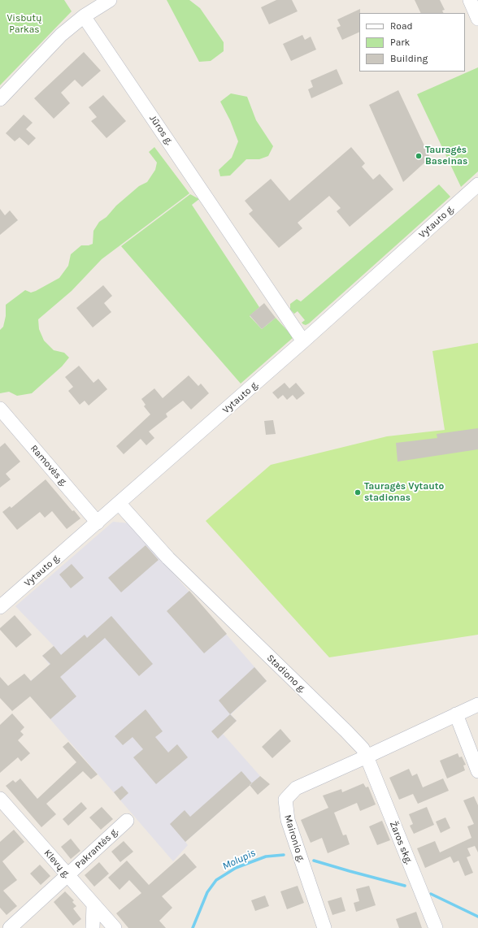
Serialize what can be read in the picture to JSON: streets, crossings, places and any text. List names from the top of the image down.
{
  "streets": {
    "street": [
      "Jūros g.",
      "Vytauto g.",
      "Ramovės g.",
      "Stadiono g.",
      "Maironio g.",
      "Žaros skg.",
      "Pakrantės g.",
      "Klevų g."
    ]
  },
  "crossings": [
    ["Jūros g.", "Vytauto g."],
    ["Vytauto g.", "Ramovės g."],
    ["Vytauto g.", "Stadiono g."],
    ["Stadiono g.", "Maironio g."],
    ["Stadiono g.", "Žaros skg."],
    ["Maironio g.", "Žaros skg."],
    ["Pakrantės g.", "Klevų g."]
  ],
  "water": ["Molupis"],
  "parks": ["Visbutų Parkas"],
  "places": ["Tauragės Baseinas", "Tauragės Vytauto stadionas"],
  "legend": ["Road", "Park", "Building"]
}
